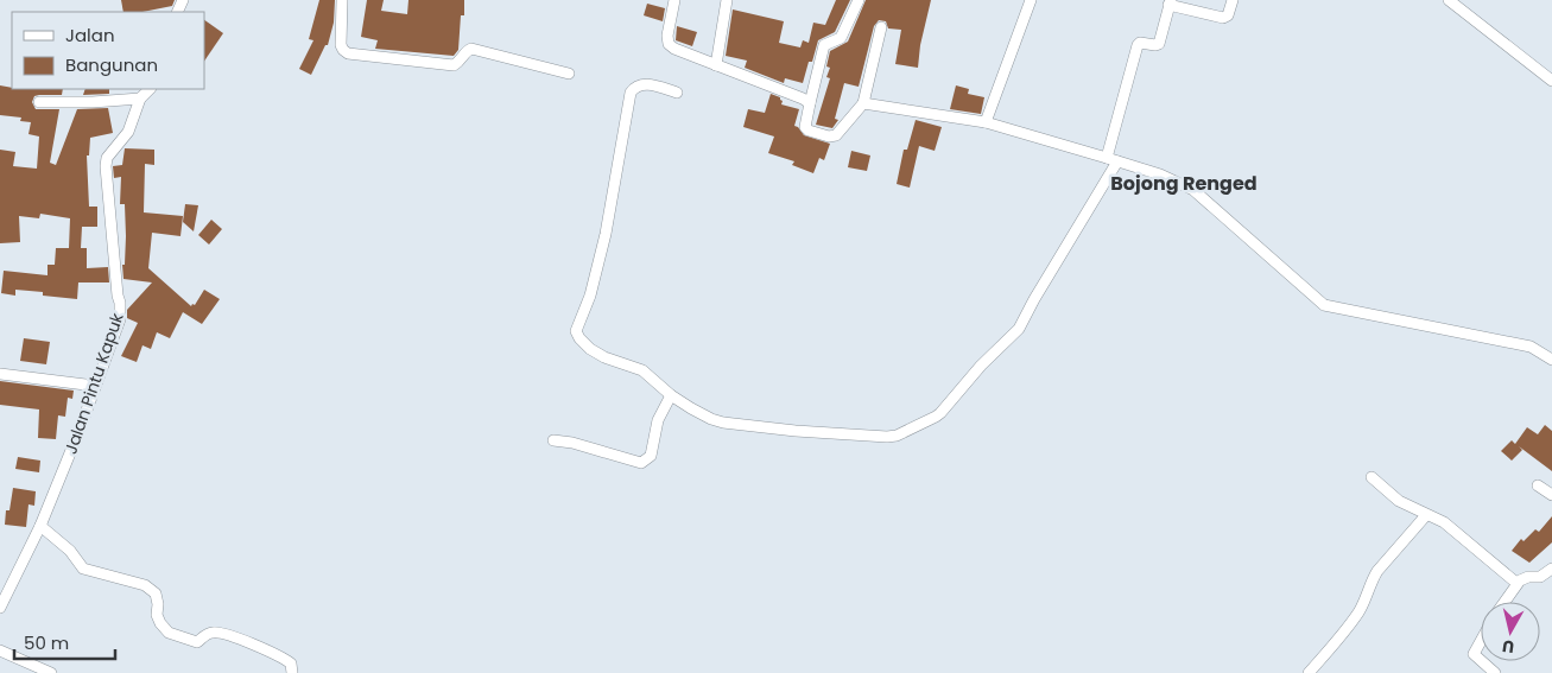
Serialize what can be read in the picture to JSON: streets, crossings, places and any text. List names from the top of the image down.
{
  "streets": {
    "street": ["Jalan Pintu Kapuk"]
  },
  "districts": ["Bojong Renged"],
  "legend": ["Jalan", "Bangunan"],
  "scale_bar": "50 m",
  "north": "bottom"
}
